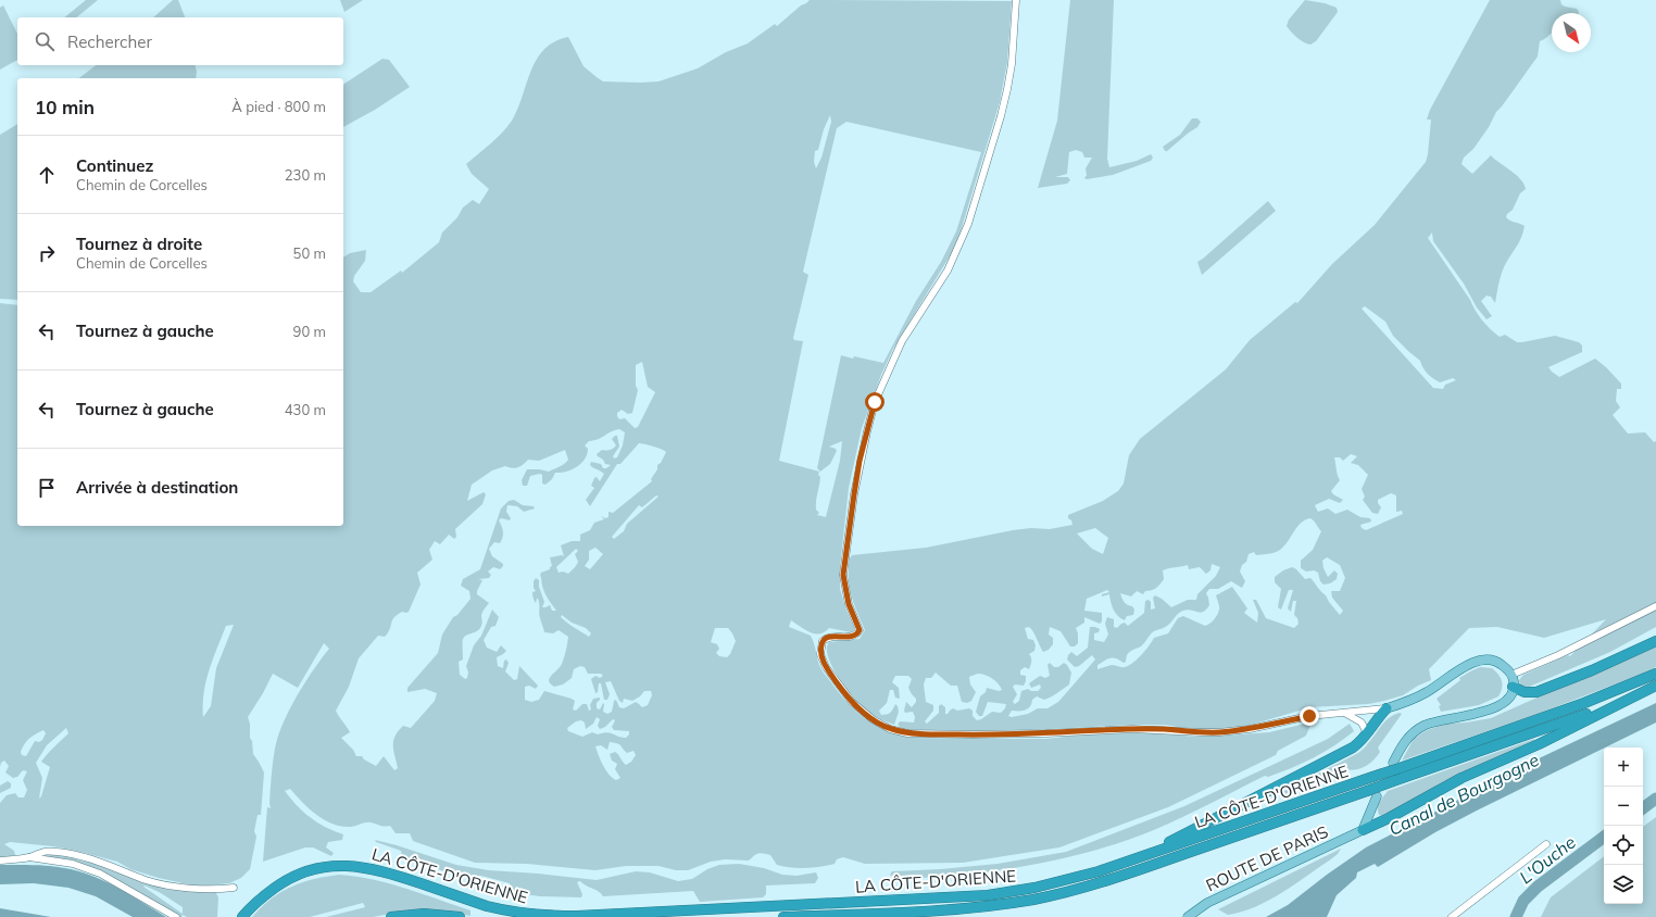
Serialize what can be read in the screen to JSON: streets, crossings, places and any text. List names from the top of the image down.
{
  "streets": {
    "highway": ["LA CÔTE-D'ORIENNE"],
    "main road": ["ROUTE DE PARIS"]
  },
  "water": ["Canal de Bourgogne", "L'Ouche"],
  "north": "bottom right",
  "page": {
    "search": "Rechercher",
    "heading": ["10 min", "À pied · 800 m"],
    "list": [
      ["Continuez", "Chemin de Corcelles", "230 m"],
      ["Tournez à droite", "Chemin de Corcelles", "50 m"],
      ["Tournez à gauche", "90 m"],
      ["Tournez à gauche", "430 m"],
      "Arrivée à destination"
    ],
    "map_buttons": ["+", "−"]
  }
}
